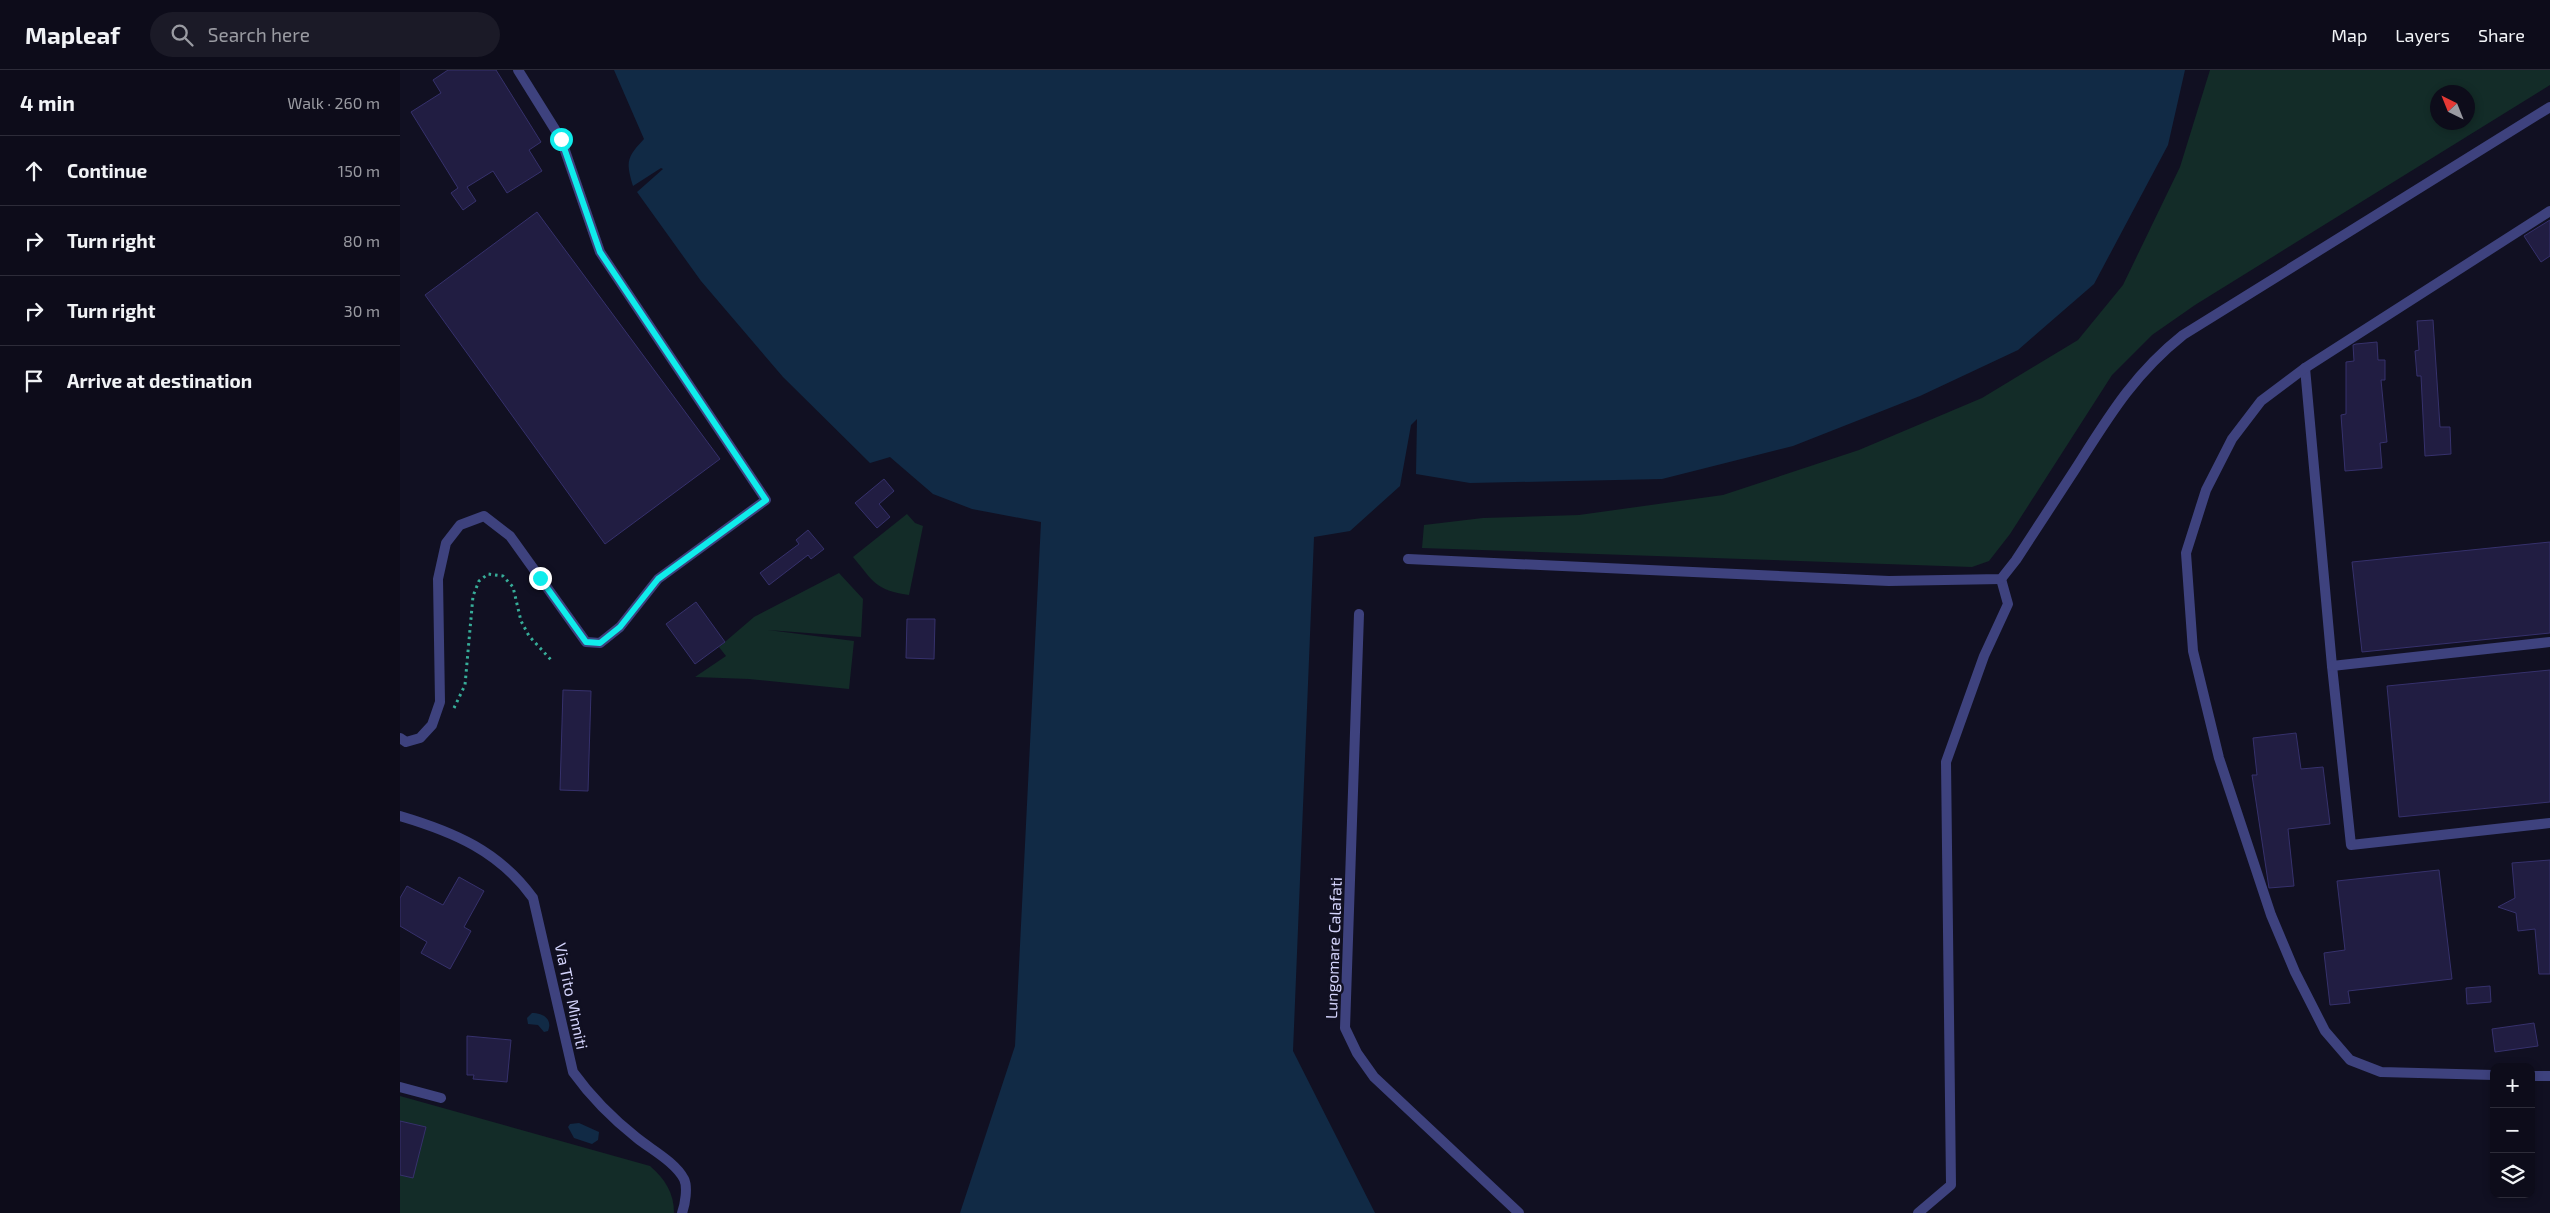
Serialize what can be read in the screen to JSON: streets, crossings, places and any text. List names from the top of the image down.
{
  "streets": {
    "street": ["Lungomare Calafati", "Via Tito Minniti"]
  },
  "north": "top left",
  "page": {
    "header": "Mapleaf",
    "search": "Search here",
    "nav": ["Map", "Layers", "Share"],
    "heading": ["4 min", "Walk · 260 m"],
    "list": [
      ["Continue", "150 m"],
      ["Turn right", "80 m"],
      ["Turn right", "30 m"],
      "Arrive at destination"
    ],
    "map_buttons": ["+", "−"]
  }
}
